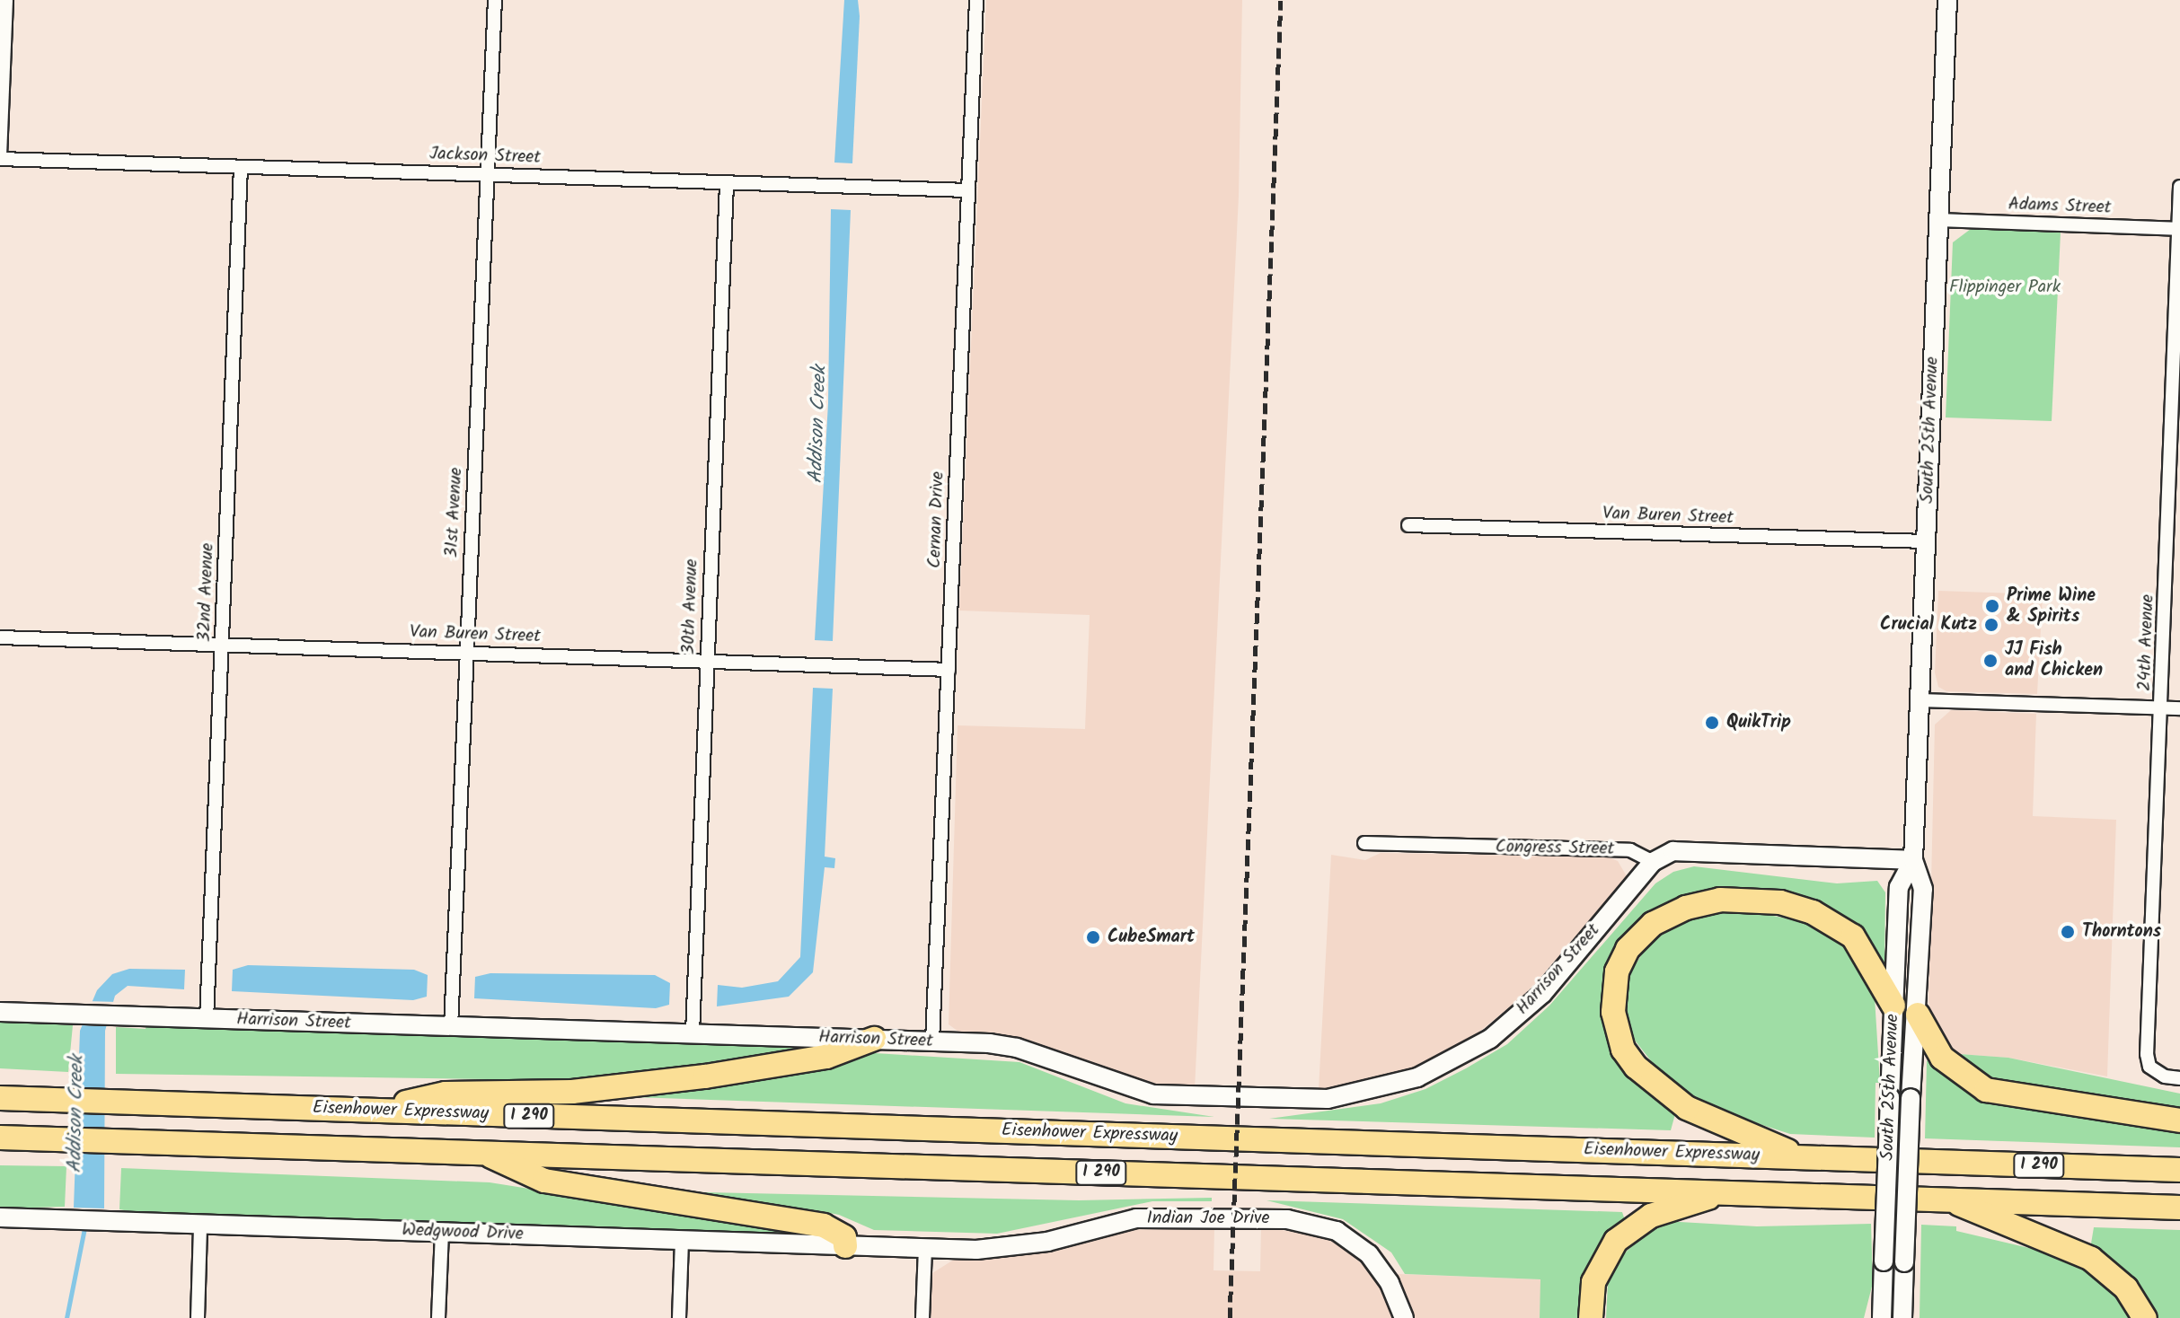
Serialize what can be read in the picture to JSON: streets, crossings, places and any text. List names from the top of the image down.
{
  "streets": {
    "highway": ["Eisenhower Expressway", "I 290"],
    "street": [
      "Jackson Street",
      "Adams Street",
      "South 25th Avenue",
      "31st Avenue",
      "Van Buren Street",
      "Cernan Drive",
      "32nd Avenue",
      "30th Avenue",
      "24th Avenue",
      "Congress Street",
      "Harrison Street",
      "Indian Joe Drive",
      "Wedgwood Drive"
    ]
  },
  "crossings": [
    ["Jackson Street", "31st Avenue"],
    ["Jackson Street", "Cernan Drive"],
    ["Jackson Street", "32nd Avenue"],
    ["Jackson Street", "30th Avenue"],
    ["Adams Street", "South 25th Avenue"],
    ["Adams Street", "24th Avenue"],
    ["South 25th Avenue", "Van Buren Street"],
    ["31st Avenue", "Van Buren Street"],
    ["31st Avenue", "Harrison Street"],
    ["Van Buren Street", "Cernan Drive"],
    ["Van Buren Street", "32nd Avenue"],
    ["Van Buren Street", "30th Avenue"],
    ["Cernan Drive", "Harrison Street"],
    ["32nd Avenue", "Harrison Street"],
    ["30th Avenue", "Harrison Street"],
    ["Congress Street", "Harrison Street"],
    ["Indian Joe Drive", "Wedgwood Drive"]
  ],
  "water": ["Addison Creek"],
  "parks": ["Flippinger Park"],
  "places": [
    "Prime Wine & Spirits",
    "Crucial Kutz",
    "JJ Fish and Chicken",
    "QuikTrip",
    "Thorntons",
    "CubeSmart"
  ]
}
